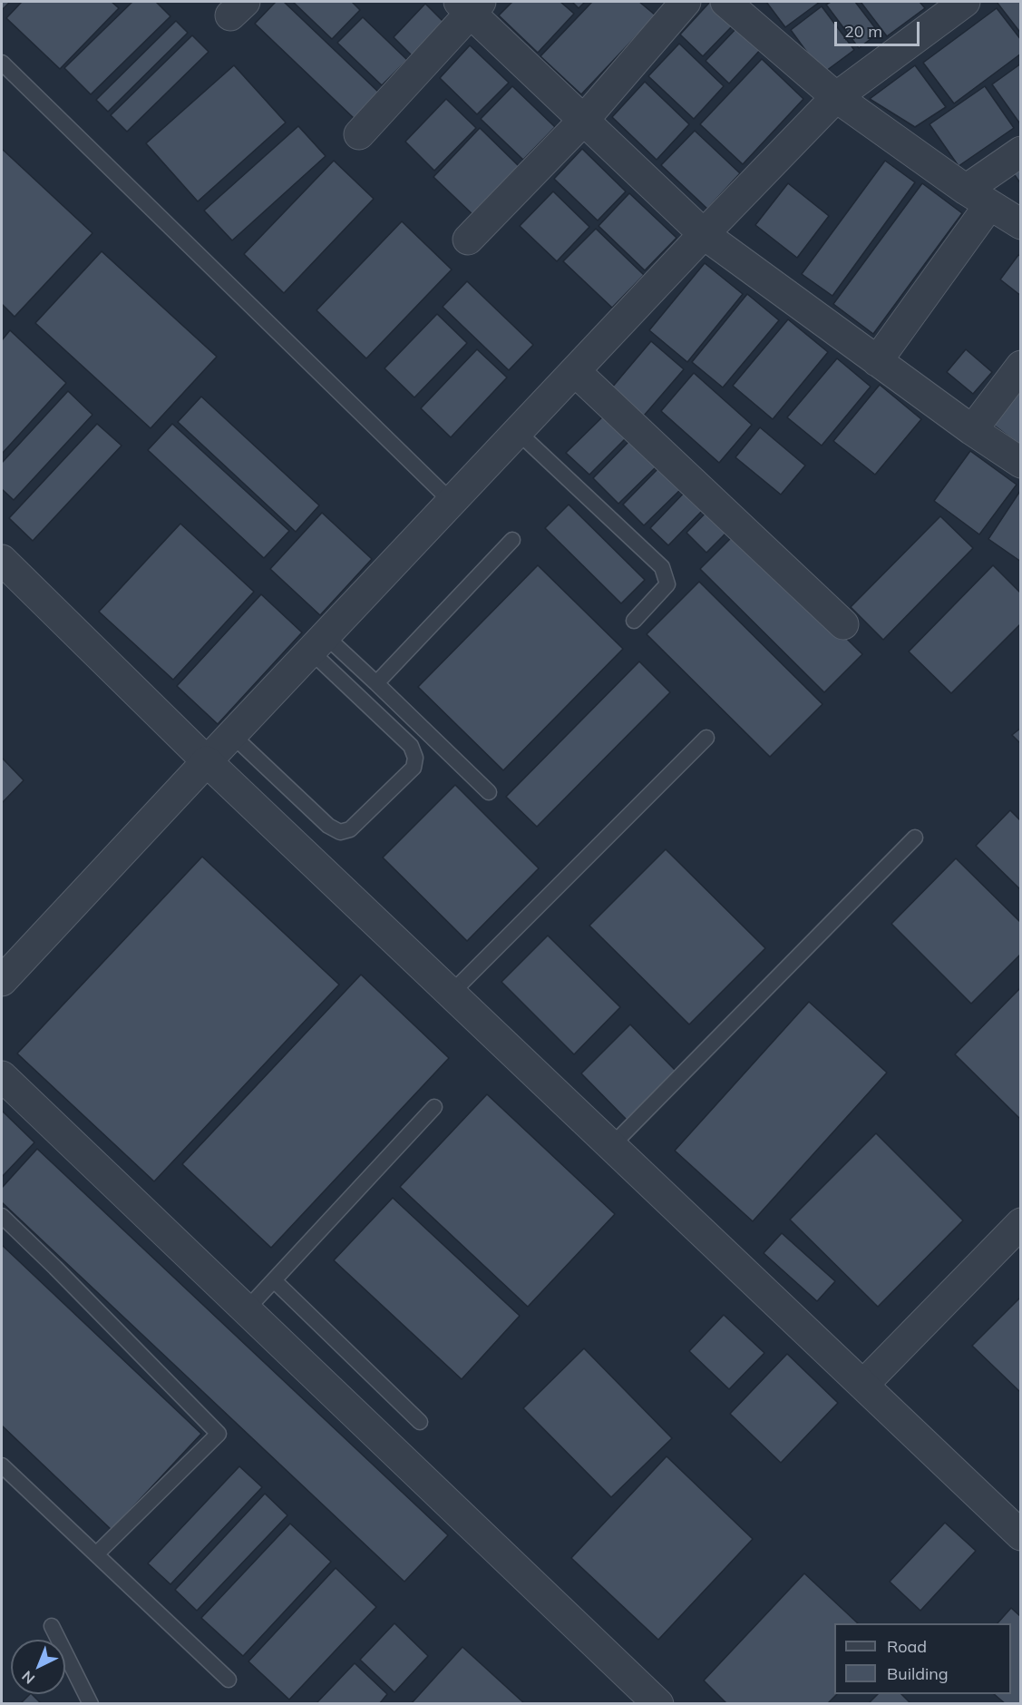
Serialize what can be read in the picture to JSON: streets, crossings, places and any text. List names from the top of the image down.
{
  "legend": ["Road", "Building"],
  "scale_bar": "20 m",
  "north": "bottom left"
}
